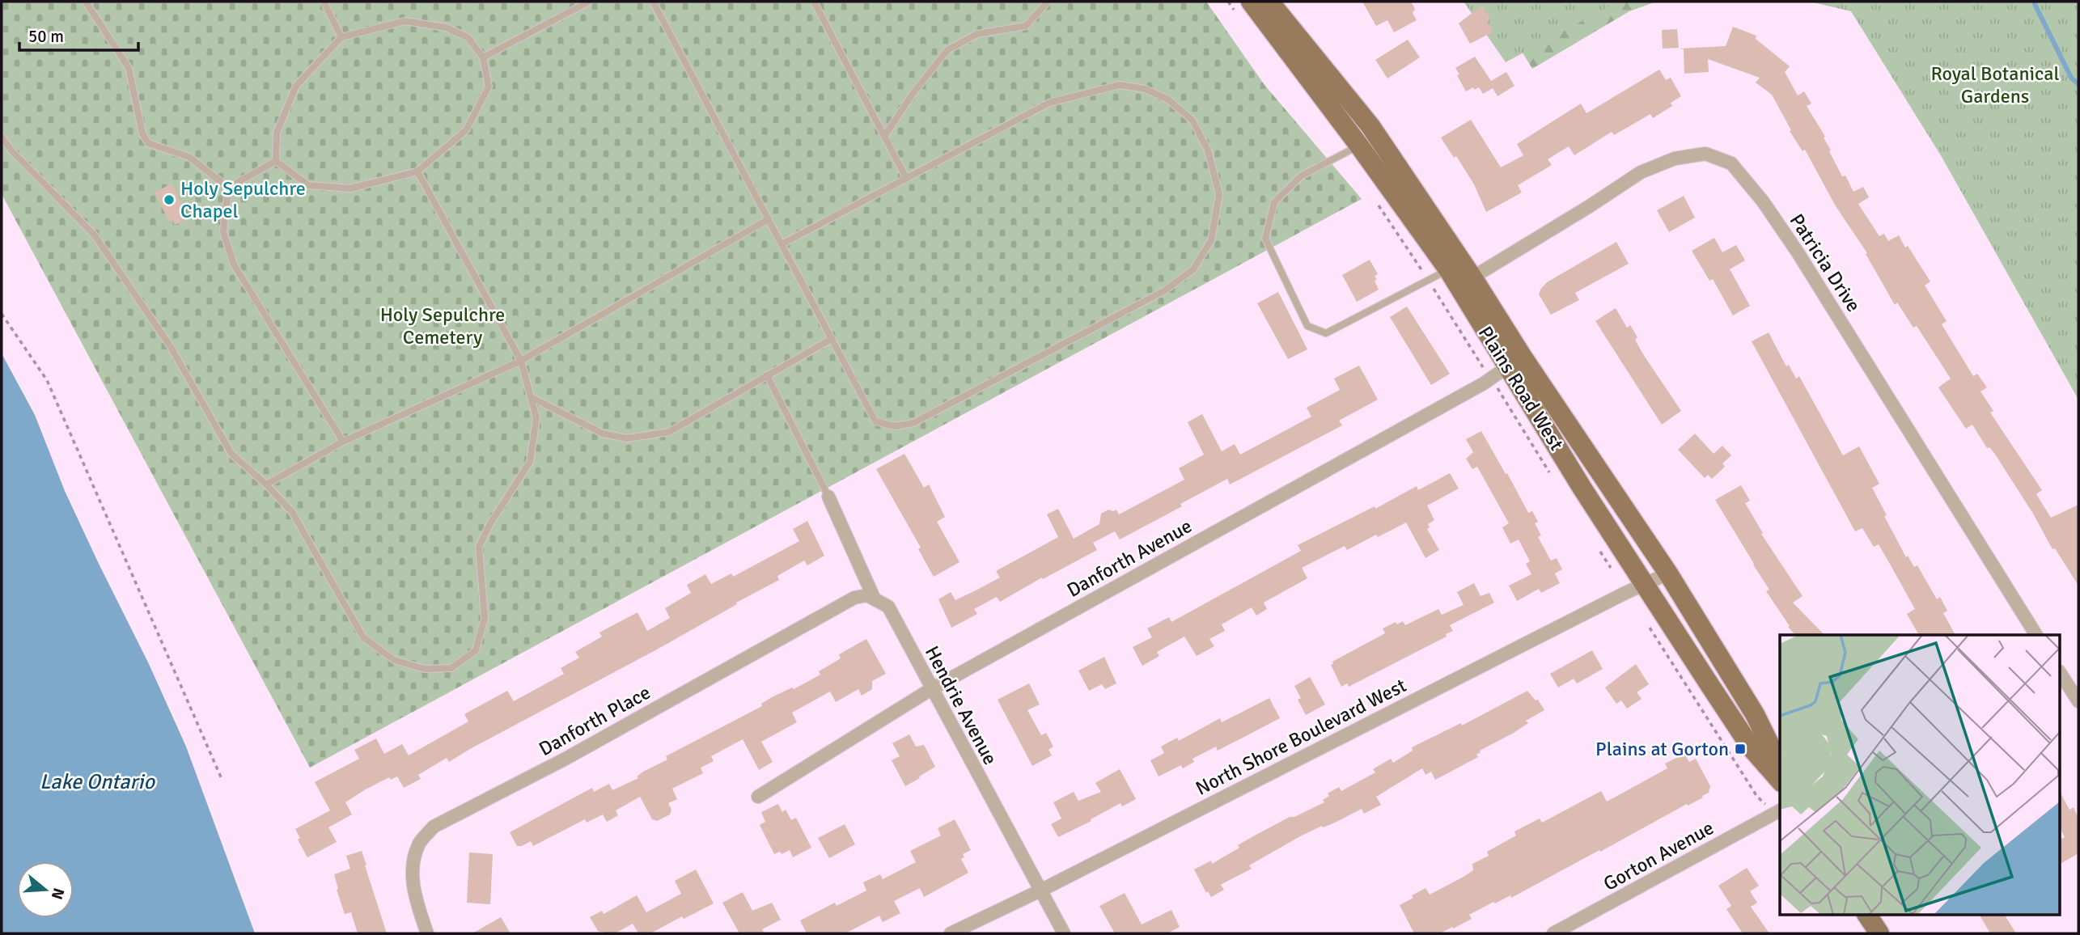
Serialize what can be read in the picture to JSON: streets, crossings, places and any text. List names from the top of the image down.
{
  "streets": {
    "main road": ["Plains Road West"],
    "street": [
      "Patricia Drive",
      "Danforth Avenue",
      "Hendrie Avenue",
      "Danforth Place",
      "North Shore Boulevard West",
      "Gorton Avenue"
    ]
  },
  "crossings": [
    ["Patricia Drive", "Plains Road West"],
    ["Plains Road West", "Danforth Avenue"],
    ["Plains Road West", "North Shore Boulevard West"],
    ["Danforth Avenue", "Hendrie Avenue"],
    ["Hendrie Avenue", "Danforth Place"],
    ["Hendrie Avenue", "North Shore Boulevard West"]
  ],
  "water": ["Lake Ontario"],
  "parks": ["Royal Botanical Gardens", "Holy Sepulchre Cemetery"],
  "places": {
    "other": ["Holy Sepulchre Chapel"],
    "transit": ["Plains at Gorton"]
  },
  "scale_bar": "50 m",
  "north": "right"
}
